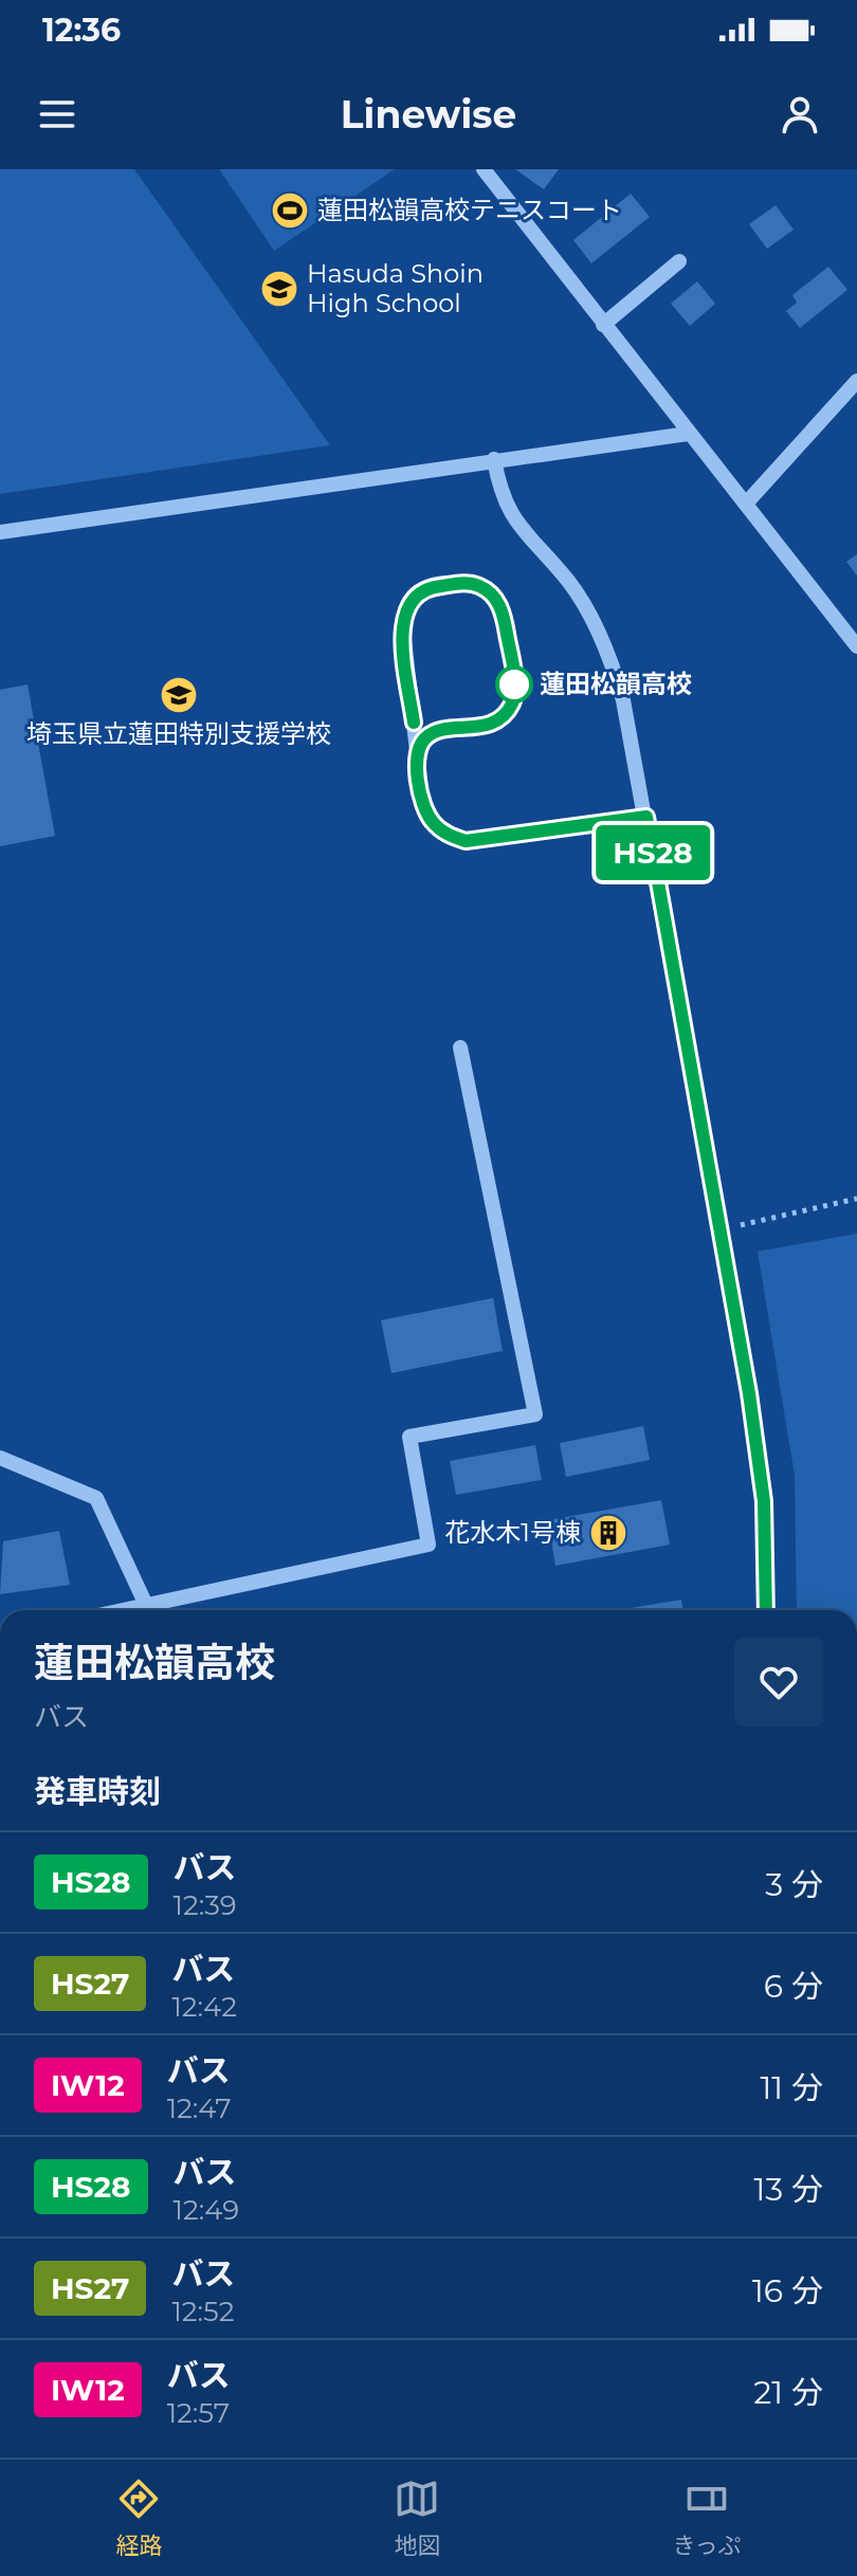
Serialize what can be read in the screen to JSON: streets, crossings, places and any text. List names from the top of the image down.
{
  "places": {
    "sports": ["蓮田松韻高校テニスコート"],
    "school or university": ["Hasuda Shoin High School", "埼玉県立蓮田特別支援学校"],
    "other": ["蓮田松韻高校"],
    "building": ["花水木1号棟"]
  },
  "lines": ["bus line HS28"],
  "page": {
    "status": "12:36",
    "header": "Linewise",
    "on_map": "HS28",
    "heading": [
      ["蓮田松韻高校", "バス"],
      "発車時刻"
    ],
    "list": [
      {
        "mark": "HS28",
        "name": "バス",
        "note": "12:39",
        "value": "3 分"
      },
      {
        "mark": "HS27",
        "name": "バス",
        "note": "12:42",
        "value": "6 分"
      },
      {
        "mark": "IW12",
        "name": "バス",
        "note": "12:47",
        "value": "11 分"
      },
      {
        "mark": "HS28",
        "name": "バス",
        "note": "12:49",
        "value": "13 分"
      },
      {
        "mark": "HS27",
        "name": "バス",
        "note": "12:52",
        "value": "16 分"
      },
      {
        "mark": "IW12",
        "name": "バス",
        "note": "12:57",
        "value": "21 分"
      }
    ],
    "tabs": ["経路", "地図", "きっぷ"]
  }
}
